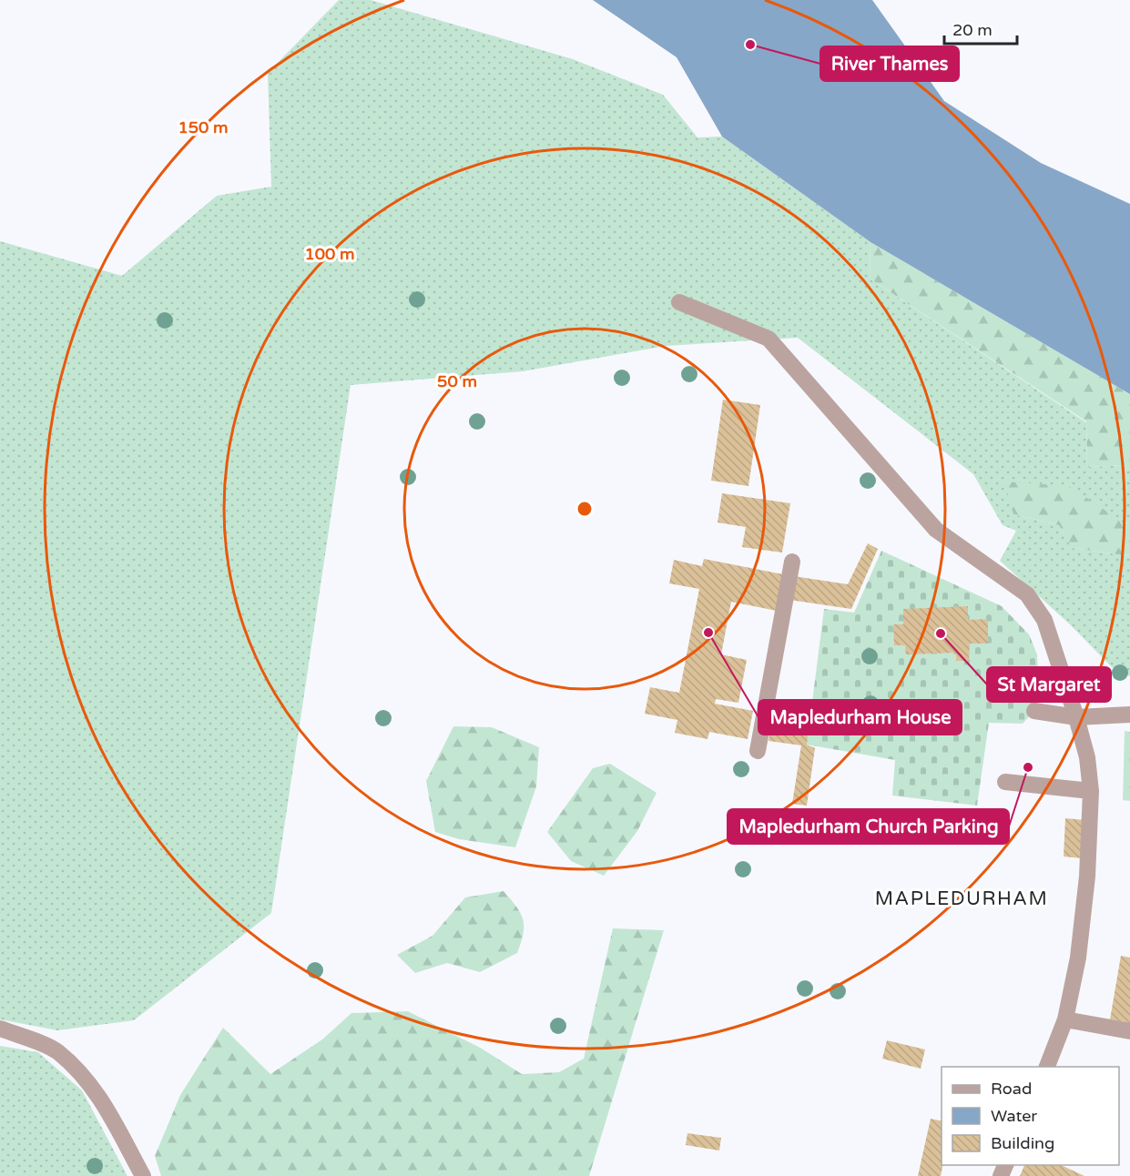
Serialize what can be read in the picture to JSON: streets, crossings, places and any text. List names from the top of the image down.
{
  "districts": ["MAPLEDURHAM"],
  "places": [
    "River Thames",
    "Mapledurham House",
    "St Margaret",
    "Mapledurham Church Parking"
  ],
  "legend": ["Road", "Water", "Building"],
  "scale_bar": "20 m",
  "rings": ["150 m", "100 m", "50 m"]
}
